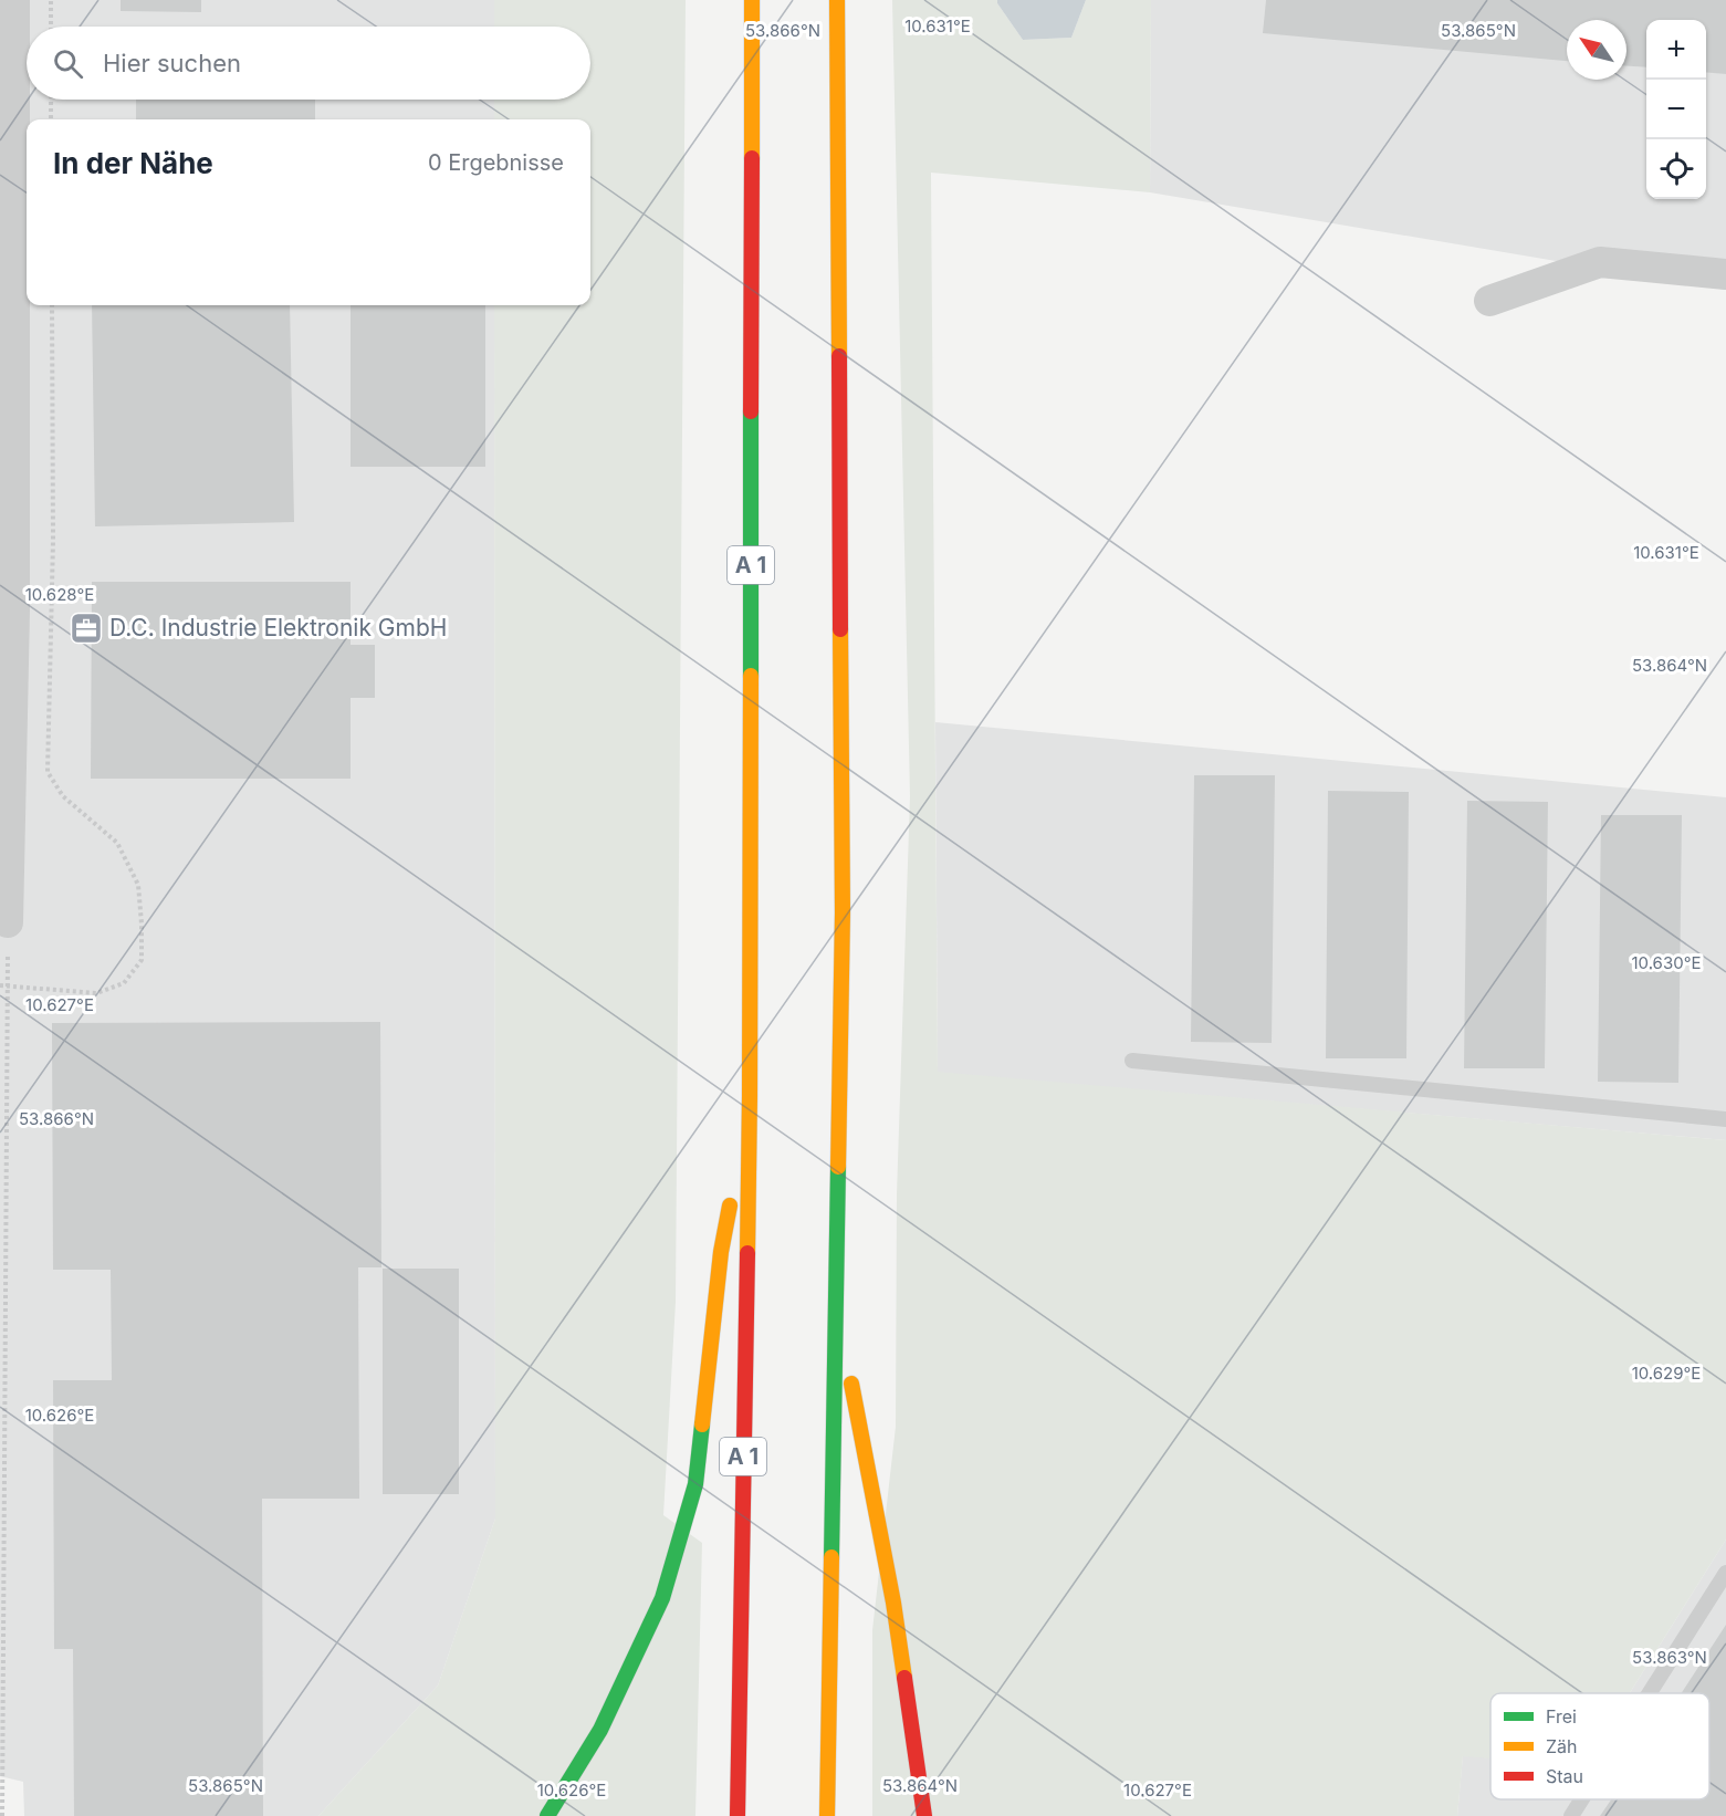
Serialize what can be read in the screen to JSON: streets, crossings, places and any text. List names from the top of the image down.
{
  "streets": {
    "highway": ["A 1"]
  },
  "places": {
    "office": ["D.C. Industrie Elektronik GmbH"]
  },
  "legend": ["Frei", "Zäh", "Stau"],
  "north": "top left",
  "page": {
    "map_buttons": ["+", "−"],
    "search": "Hier suchen",
    "heading": ["In der Nähe", "0 Ergebnisse"]
  },
  "coordinates": [
    "10.631°E",
    "53.866°N",
    "53.865°N",
    "10.628°E",
    "53.864°N",
    "10.630°E",
    "10.627°E",
    "10.629°E",
    "10.626°E",
    "53.863°N"
  ]
}
